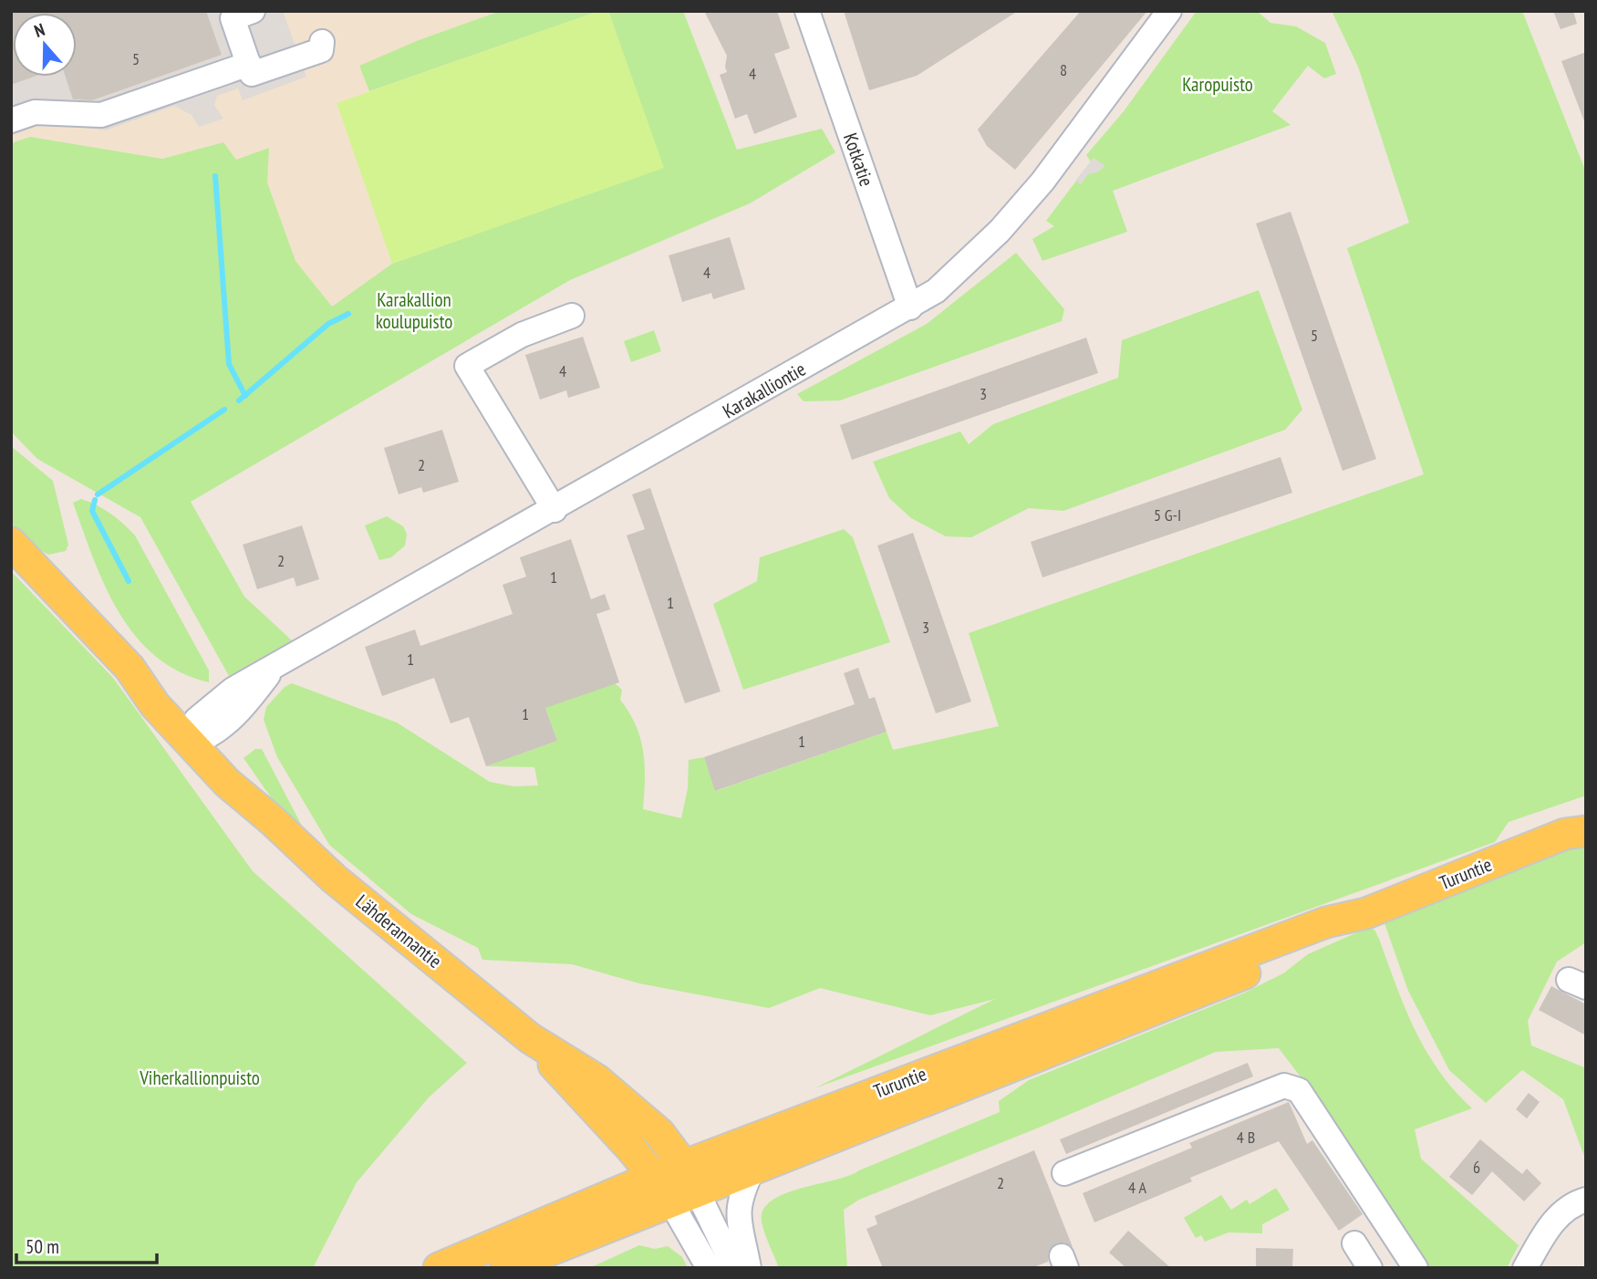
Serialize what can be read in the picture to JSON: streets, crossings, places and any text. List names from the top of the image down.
{
  "streets": {
    "main road": ["Turuntie", "Lähderannantie"],
    "street": ["Kotkatie", "Karakalliontie"]
  },
  "crossings": [
    ["Kotkatie", "Karakalliontie"],
    ["Karakalliontie", "Lähderannantie"],
    ["Turuntie", "Lähderannantie"]
  ],
  "parks": ["Karopuisto", "Karakallion koulupuisto", "Viherkallionpuisto"],
  "house_numbers": [
    "5",
    "8",
    "4",
    "4",
    "5",
    "4",
    "3",
    "2",
    "5 G-I",
    "2",
    "1",
    "1",
    "3",
    "1",
    "1",
    "1",
    "4 B",
    "6",
    "2",
    "4 A"
  ],
  "scale_bar": "50 m",
  "north": "top"
}
